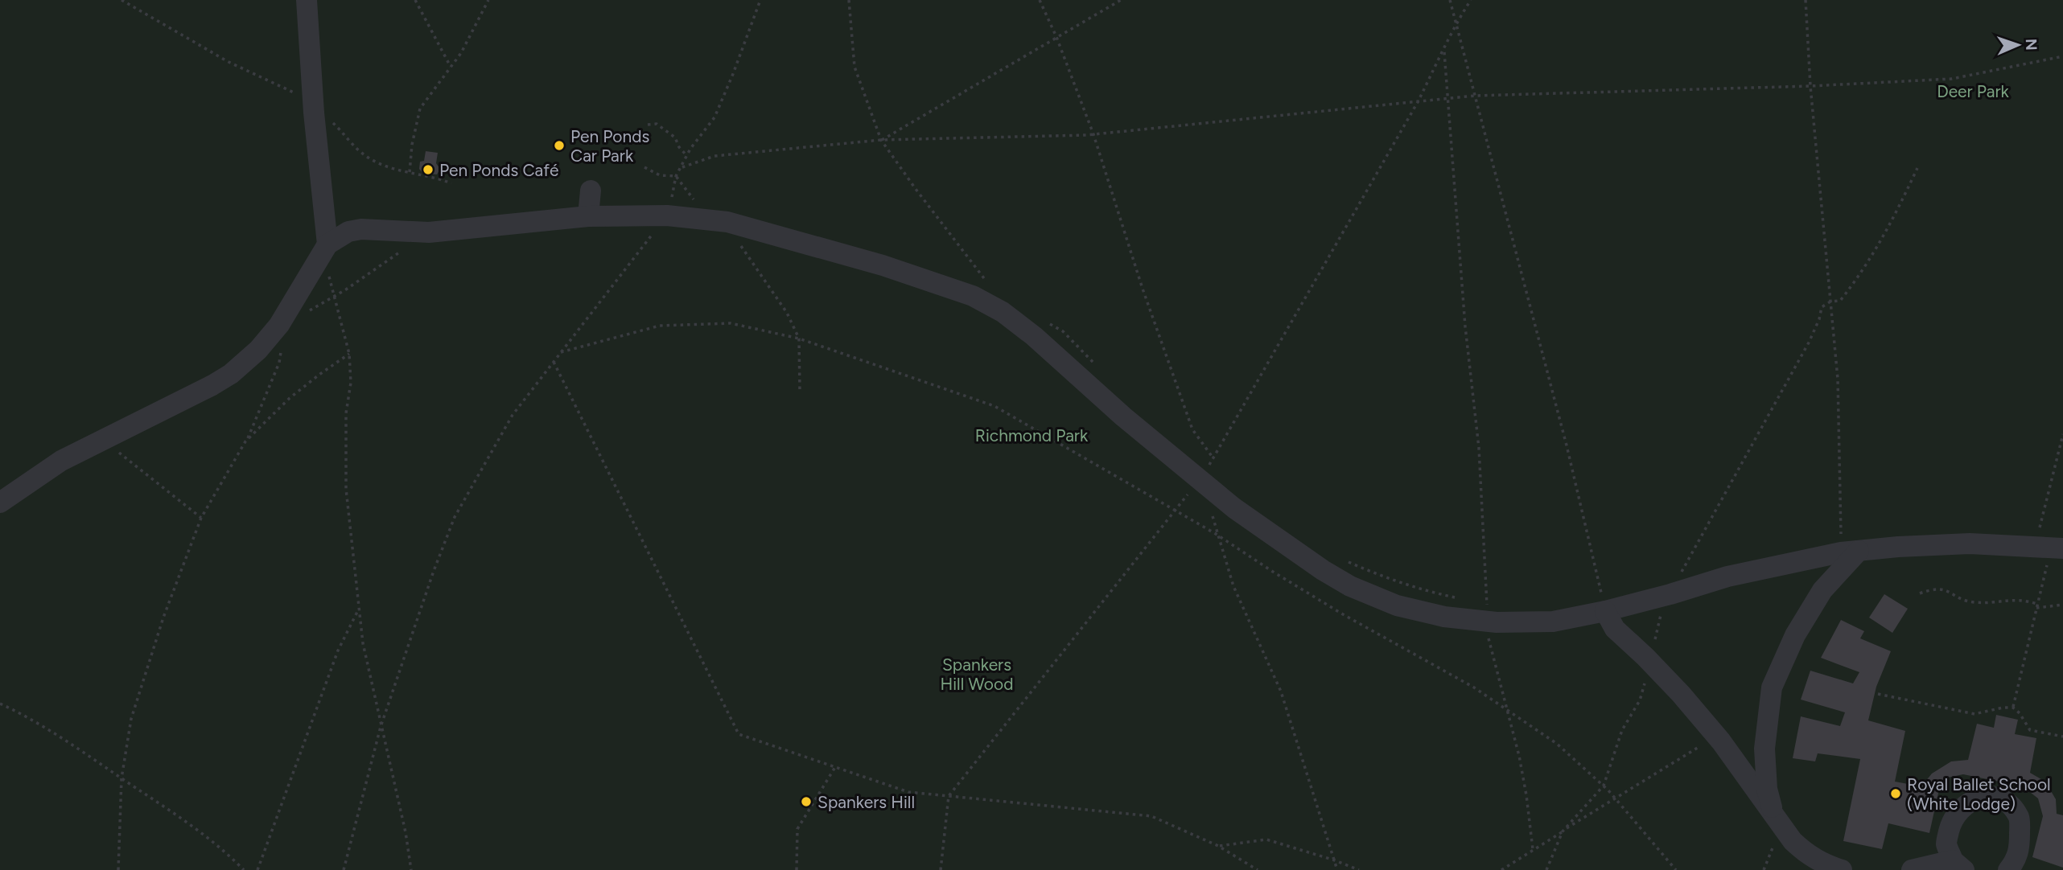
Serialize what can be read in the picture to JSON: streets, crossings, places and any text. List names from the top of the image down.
{
  "parks": ["Deer Park", "Richmond Park", "Spankers Hill Wood"],
  "places": [
    "Pen Ponds Car Park",
    "Pen Ponds Café",
    "Royal Ballet School (White Lodge)",
    "Spankers Hill"
  ],
  "north": "right"
}
